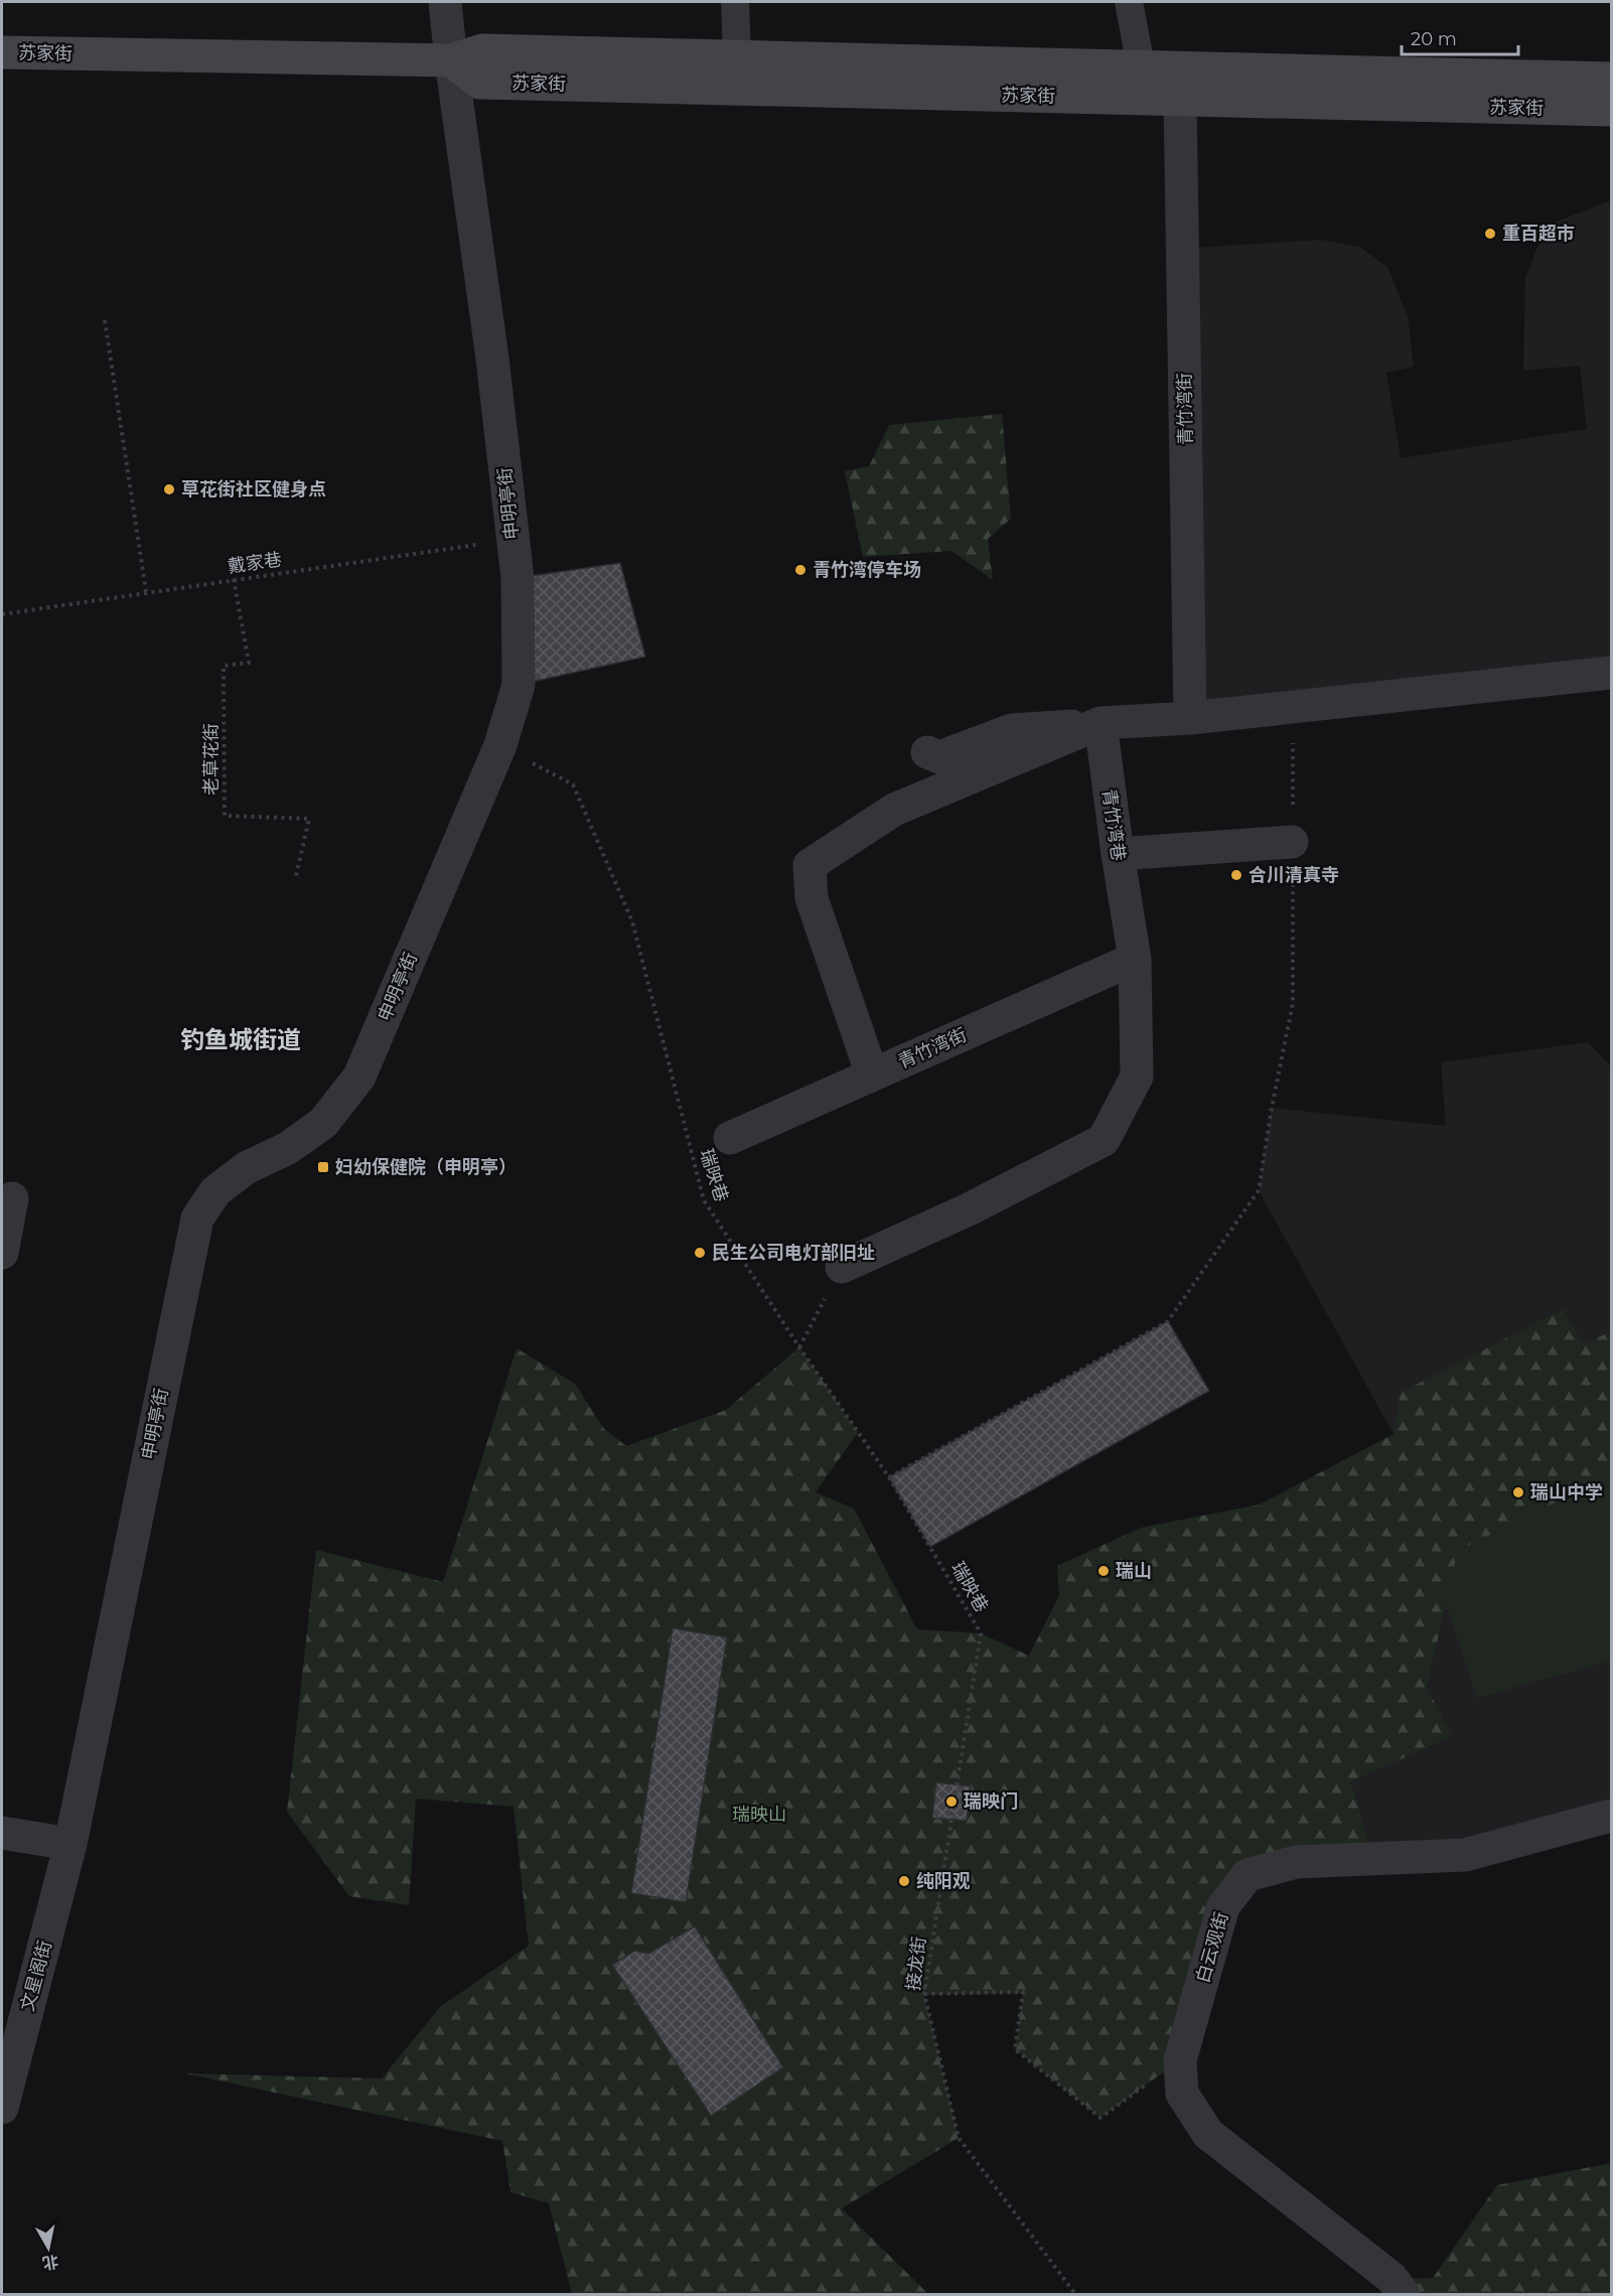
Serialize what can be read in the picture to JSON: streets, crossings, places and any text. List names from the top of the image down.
{
  "streets": {
    "main road": ["苏家街"],
    "street": [
      "青竹湾街",
      "申明亭街",
      "青竹湾巷",
      "白云观街",
      "文星阁街"
    ],
    "path": [
      "戴家巷",
      "老草花街",
      "瑞映巷",
      "接龙街"
    ]
  },
  "crossings": [
    ["苏家街", "青竹湾街"],
    ["苏家街", "申明亭街"],
    ["青竹湾街", "青竹湾巷"],
    ["申明亭街", "戴家巷"],
    ["申明亭街", "瑞映巷"],
    ["申明亭街", "文星阁街"],
    ["戴家巷", "老草花街"],
    ["瑞映巷", "接龙街"]
  ],
  "districts": ["钓鱼城街道"],
  "parks": ["瑞映山"],
  "places": {
    "other": [
      "重百超市",
      "草花街社区健身点",
      "青竹湾停车场",
      "合川清真寺",
      "民生公司电灯部旧址",
      "瑞山中学",
      "瑞山",
      "瑞映门",
      "纯阳观"
    ],
    "transit": ["妇幼保健院（申明亭）"]
  },
  "scale_bar": "20 m",
  "north": "bottom"
}
